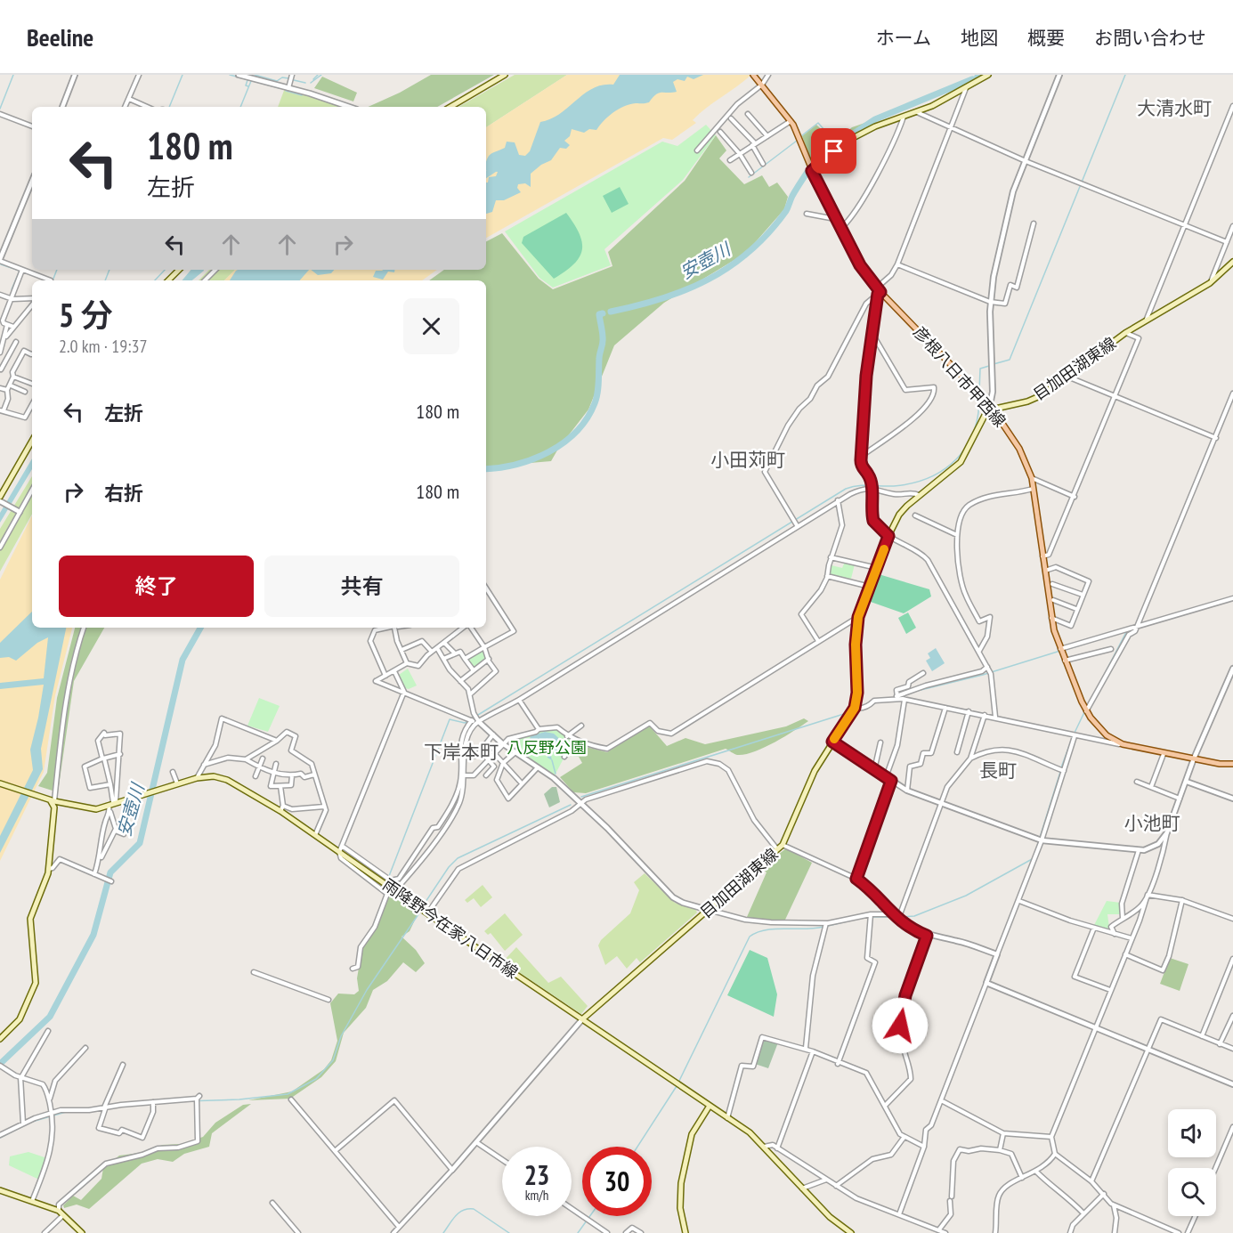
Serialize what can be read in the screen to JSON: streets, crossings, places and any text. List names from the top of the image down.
{
  "streets": {
    "main road": ["目加田湖東線", "彦根八日市甲西線", "雨降野今在家八日市線"]
  },
  "crossings": [
    ["目加田湖東線", "彦根八日市甲西線"],
    ["目加田湖東線", "雨降野今在家八日市線"]
  ],
  "districts": [
    "大清水町",
    "小田苅町",
    "下岸本町",
    "長町",
    "小池町"
  ],
  "water": ["安壺川"],
  "parks": ["八反野公園"],
  "page": {
    "header": "Beeline",
    "nav": [
      "ホーム",
      "地図",
      "概要",
      "お問い合わせ"
    ],
    "turn": ["180 m", "左折"],
    "heading": ["5 分", "2.0 km · 19:37"],
    "list": [
      {
        "name": "左折",
        "value": "180 m"
      },
      {
        "name": "右折",
        "value": "180 m"
      }
    ],
    "buttons": ["終了", "共有"],
    "speed": "23 km/h",
    "limit": "30"
  }
}
